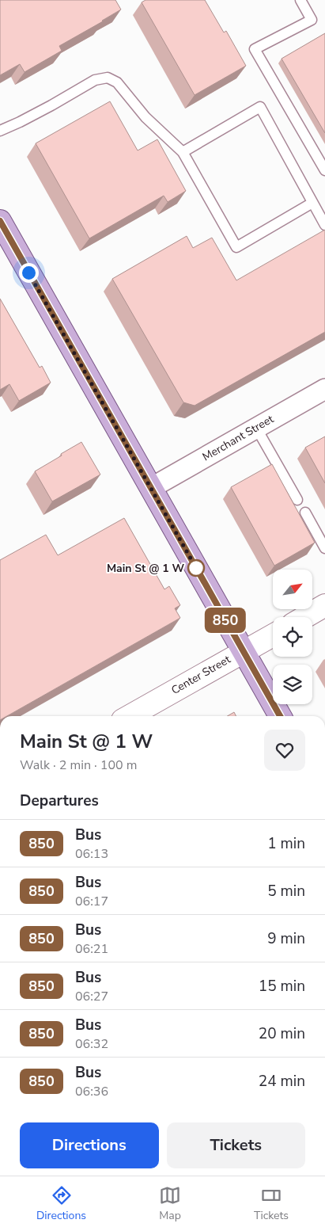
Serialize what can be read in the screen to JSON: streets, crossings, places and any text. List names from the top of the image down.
{
  "streets": {
    "street": ["Merchant Street", "Center Street"]
  },
  "places": ["Main St @ 1 W"],
  "lines": ["bus line 850"],
  "north": "top right",
  "page": {
    "on_map": "850",
    "heading": [
      ["Main St @ 1 W", "Walk · 2 min · 100 m"],
      "Departures"
    ],
    "list": [
      {
        "mark": "850",
        "name": "Bus",
        "note": "06:13",
        "value": "1 min"
      },
      {
        "mark": "850",
        "name": "Bus",
        "note": "06:17",
        "value": "5 min"
      },
      {
        "mark": "850",
        "name": "Bus",
        "note": "06:21",
        "value": "9 min"
      },
      {
        "mark": "850",
        "name": "Bus",
        "note": "06:27",
        "value": "15 min"
      },
      {
        "mark": "850",
        "name": "Bus",
        "note": "06:32",
        "value": "20 min"
      },
      {
        "mark": "850",
        "name": "Bus",
        "note": "06:36",
        "value": "24 min"
      }
    ],
    "buttons": ["Directions", "Tickets"],
    "tabs": ["Directions", "Map", "Tickets"]
  }
}
